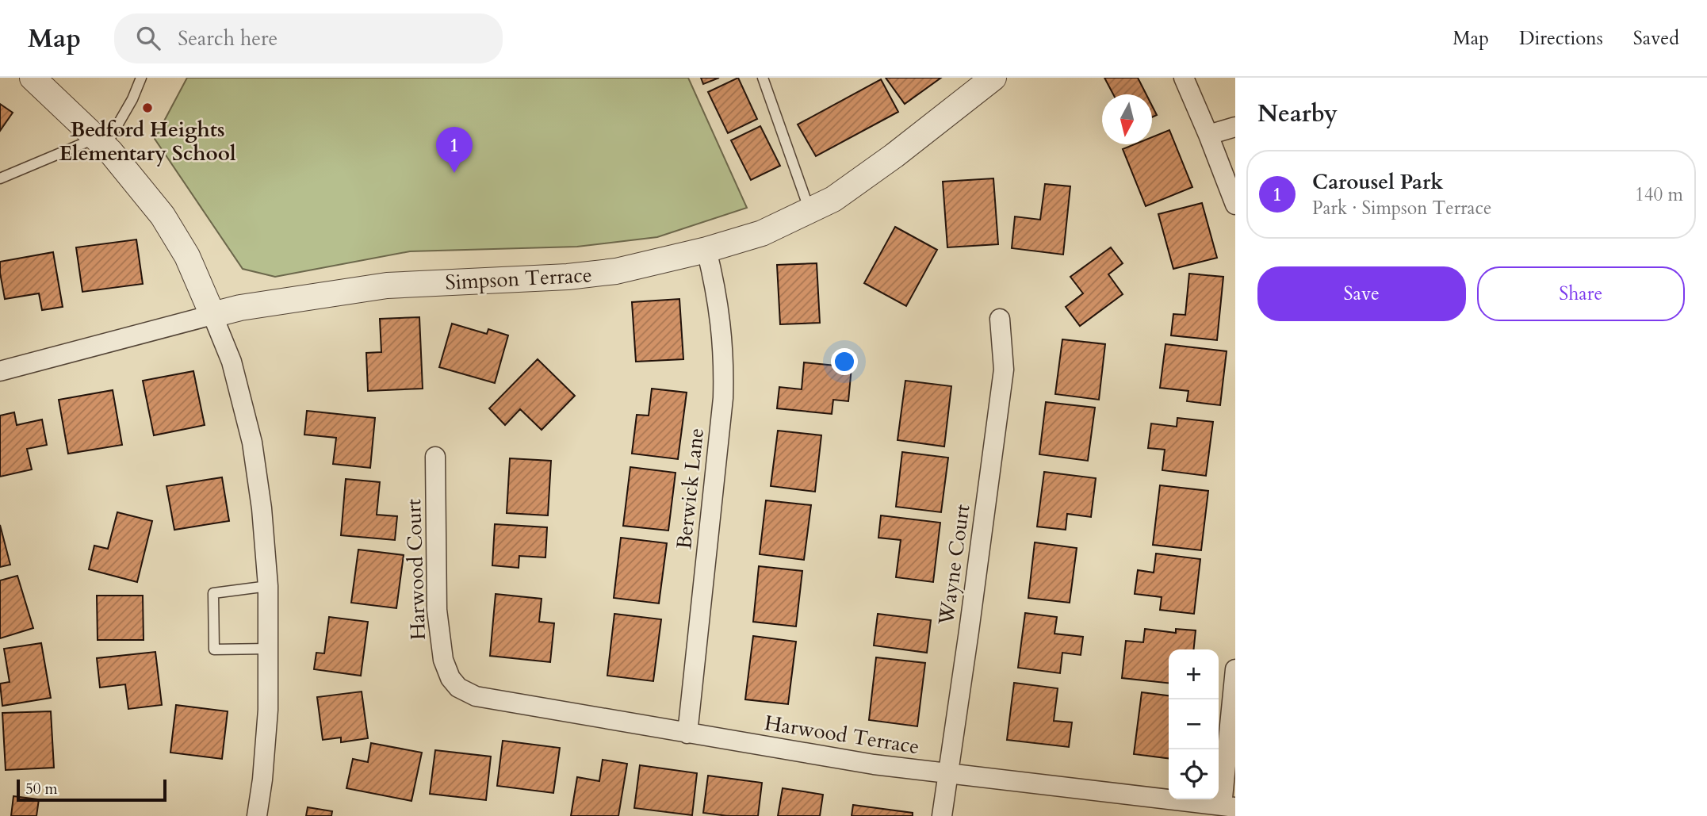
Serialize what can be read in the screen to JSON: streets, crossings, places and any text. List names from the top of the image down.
{
  "streets": {
    "street": [
      "Simpson Terrace",
      "Berwick Lane",
      "Wayne Court",
      "Harwood Court",
      "Harwood Terrace"
    ]
  },
  "crossings": [
    ["Simpson Terrace", "Berwick Lane"],
    ["Berwick Lane", "Harwood Terrace"],
    ["Wayne Court", "Harwood Terrace"],
    ["Harwood Court", "Harwood Terrace"]
  ],
  "places": ["Bedford Heights Elementary School"],
  "scale_bar": "50 m",
  "north": "bottom",
  "page": {
    "header": "Map",
    "search": "Search here",
    "nav": ["Map", "Directions", "Saved"],
    "heading": "Nearby",
    "pins": "1",
    "list": [
      {
        "mark": "1",
        "name": "Carousel Park",
        "note": "Park · Simpson Terrace",
        "value": "140 m"
      }
    ],
    "buttons": ["Save", "Share"],
    "map_buttons": ["+", "−"],
    "scale": "50 m"
  }
}
